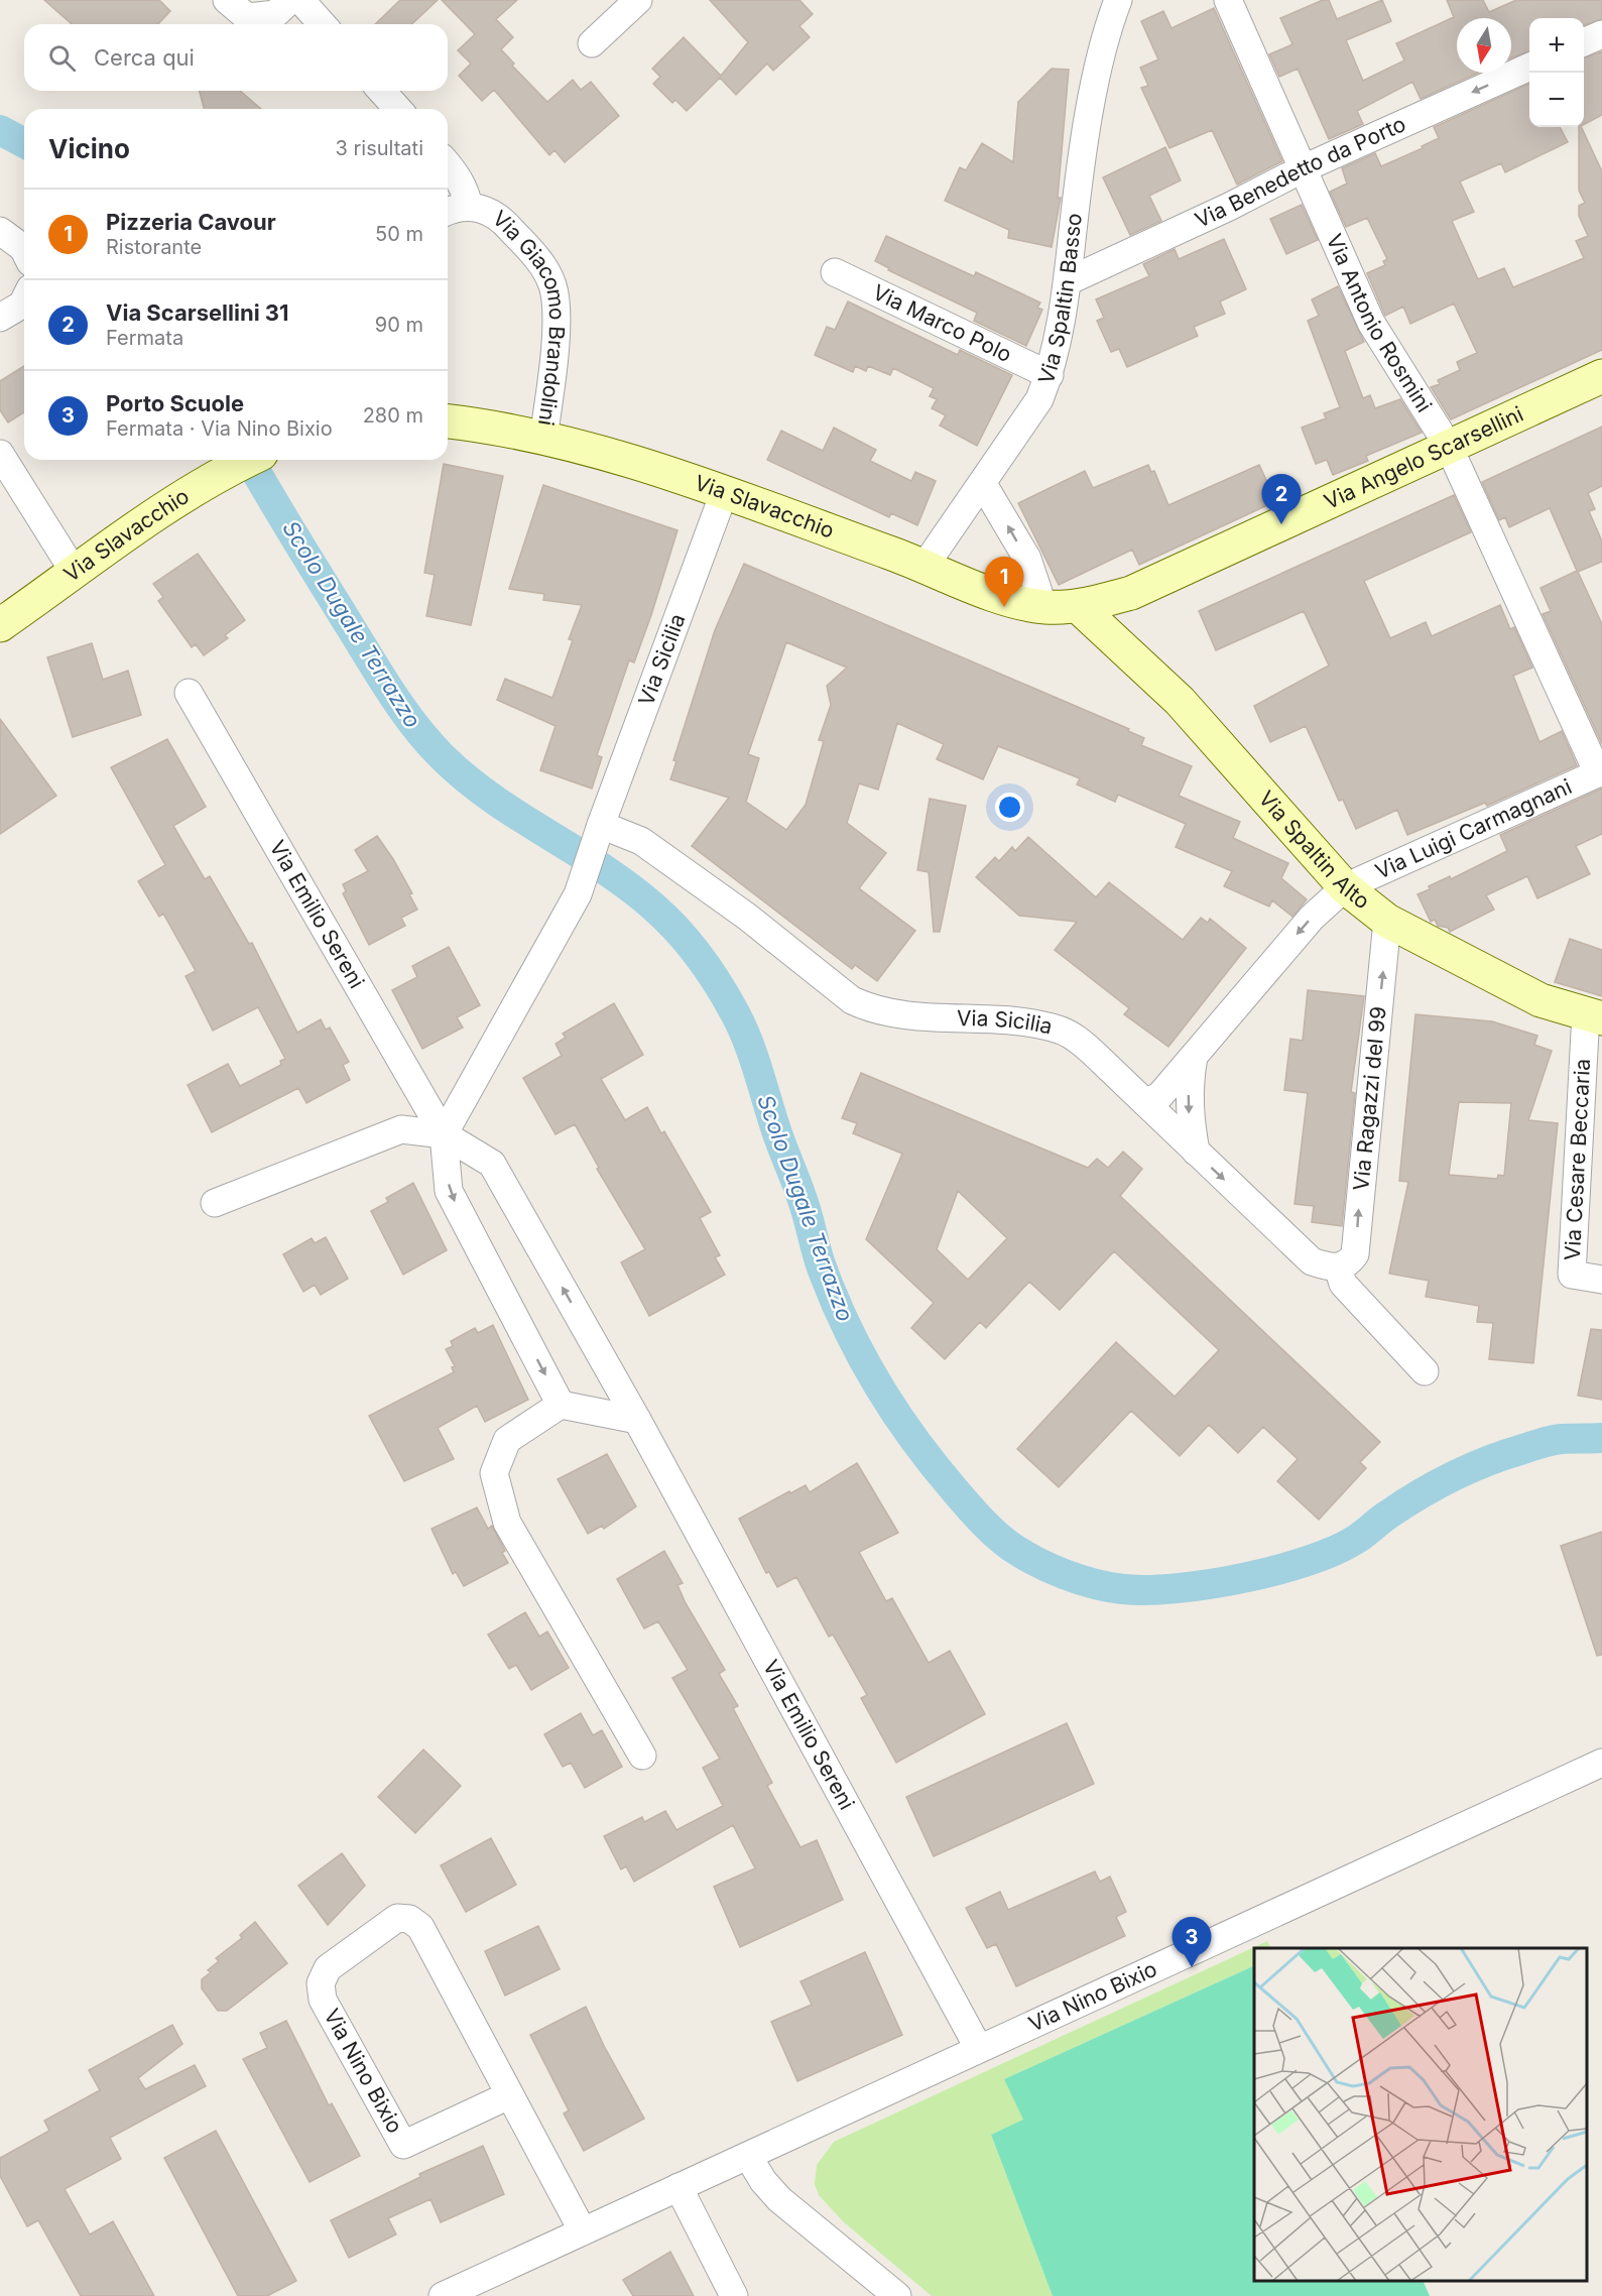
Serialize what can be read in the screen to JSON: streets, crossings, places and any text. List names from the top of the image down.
{
  "streets": {
    "street": [
      "Via Benedetto da Porto",
      "Via Spaltin Basso",
      "Via Antonio Rosmini",
      "Via Giacomo Brandolini",
      "Via Marco Polo",
      "Via Angelo Scarsellini",
      "Via Slavacchio",
      "Via Sicilia",
      "Via Luigi Carmagnani",
      "Via Spaltin Alto",
      "Via Emilio Sereni",
      "Via Ragazzi del 99",
      "Via Cesare Beccaria",
      "Via Nino Bixio"
    ]
  },
  "crossings": [
    ["Via Benedetto da Porto", "Via Spaltin Basso"],
    ["Via Benedetto da Porto", "Via Antonio Rosmini"],
    ["Via Spaltin Basso", "Via Marco Polo"],
    ["Via Spaltin Basso", "Via Slavacchio"],
    ["Via Antonio Rosmini", "Via Angelo Scarsellini"],
    ["Via Antonio Rosmini", "Via Luigi Carmagnani"],
    ["Via Giacomo Brandolini", "Via Slavacchio"],
    ["Via Angelo Scarsellini", "Via Slavacchio"],
    ["Via Angelo Scarsellini", "Via Spaltin Alto"],
    ["Via Slavacchio", "Via Sicilia"],
    ["Via Slavacchio", "Via Spaltin Alto"],
    ["Via Sicilia", "Via Emilio Sereni"],
    ["Via Luigi Carmagnani", "Via Spaltin Alto"],
    ["Via Spaltin Alto", "Via Ragazzi del 99"],
    ["Via Spaltin Alto", "Via Cesare Beccaria"],
    ["Via Emilio Sereni", "Via Nino Bixio"]
  ],
  "one_way": ["Via Benedetto da Porto", "Via Ragazzi del 99"],
  "water": ["Scolo Dugale Terrazzo"],
  "north": "bottom",
  "page": {
    "map_buttons": ["+", "−"],
    "search": "Cerca qui",
    "heading": ["Vicino", "3 risultati"],
    "list": [
      {
        "mark": "1",
        "name": "Pizzeria Cavour",
        "note": "Ristorante",
        "value": "50 m"
      },
      {
        "mark": "2",
        "name": "Via Scarsellini 31",
        "note": "Fermata",
        "value": "90 m"
      },
      {
        "mark": "3",
        "name": "Porto Scuole",
        "note": "Fermata · Via Nino Bixio",
        "value": "280 m"
      }
    ],
    "pins": ["2", "1", "3"]
  }
}
